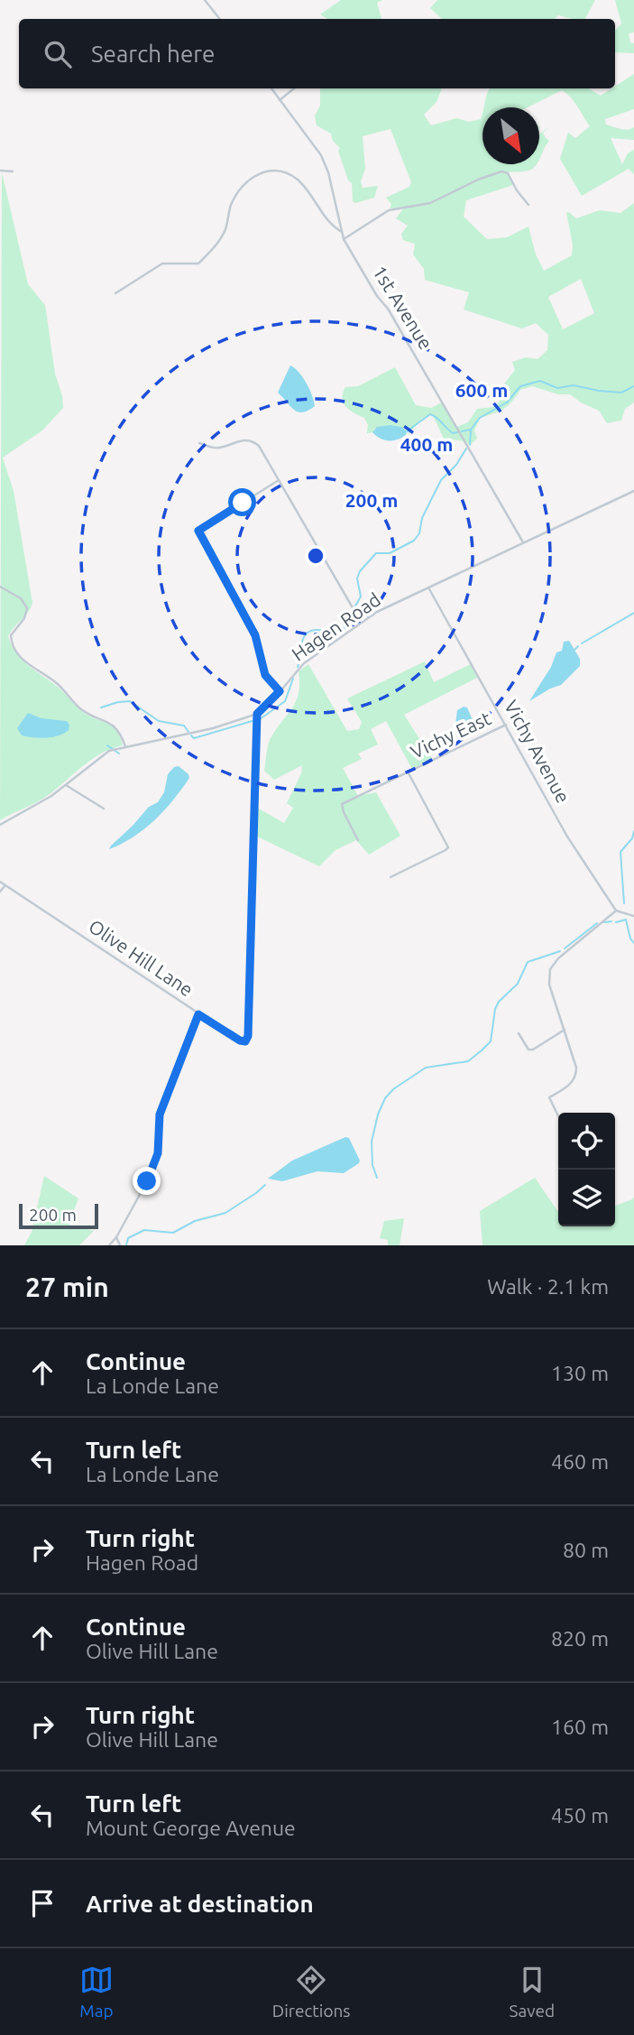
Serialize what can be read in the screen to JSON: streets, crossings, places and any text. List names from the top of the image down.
{
  "streets": {
    "street": [
      "1st Avenue",
      "Hagen Road",
      "Vichy East",
      "Vichy Avenue",
      "Olive Hill Lane"
    ]
  },
  "crossings": [
    ["1st Avenue", "Hagen Road"],
    ["Hagen Road", "Vichy Avenue"],
    ["Hagen Road", "Olive Hill Lane"],
    ["Vichy East", "Vichy Avenue"]
  ],
  "scale_bar": "200 m",
  "north": "bottom right",
  "page": {
    "search": "Search here",
    "scale": "200 m",
    "heading": ["27 min", "Walk · 2.1 km"],
    "list": [
      ["Continue", "La Londe Lane", "130 m"],
      ["Turn left", "La Londe Lane", "460 m"],
      ["Turn right", "Hagen Road", "80 m"],
      ["Continue", "Olive Hill Lane", "820 m"],
      ["Turn right", "Olive Hill Lane", "160 m"],
      ["Turn left", "Mount George Avenue", "450 m"],
      "Arrive at destination"
    ],
    "nav": ["Map", "Directions", "Saved"]
  },
  "rings": ["600 m", "400 m", "200 m"]
}
